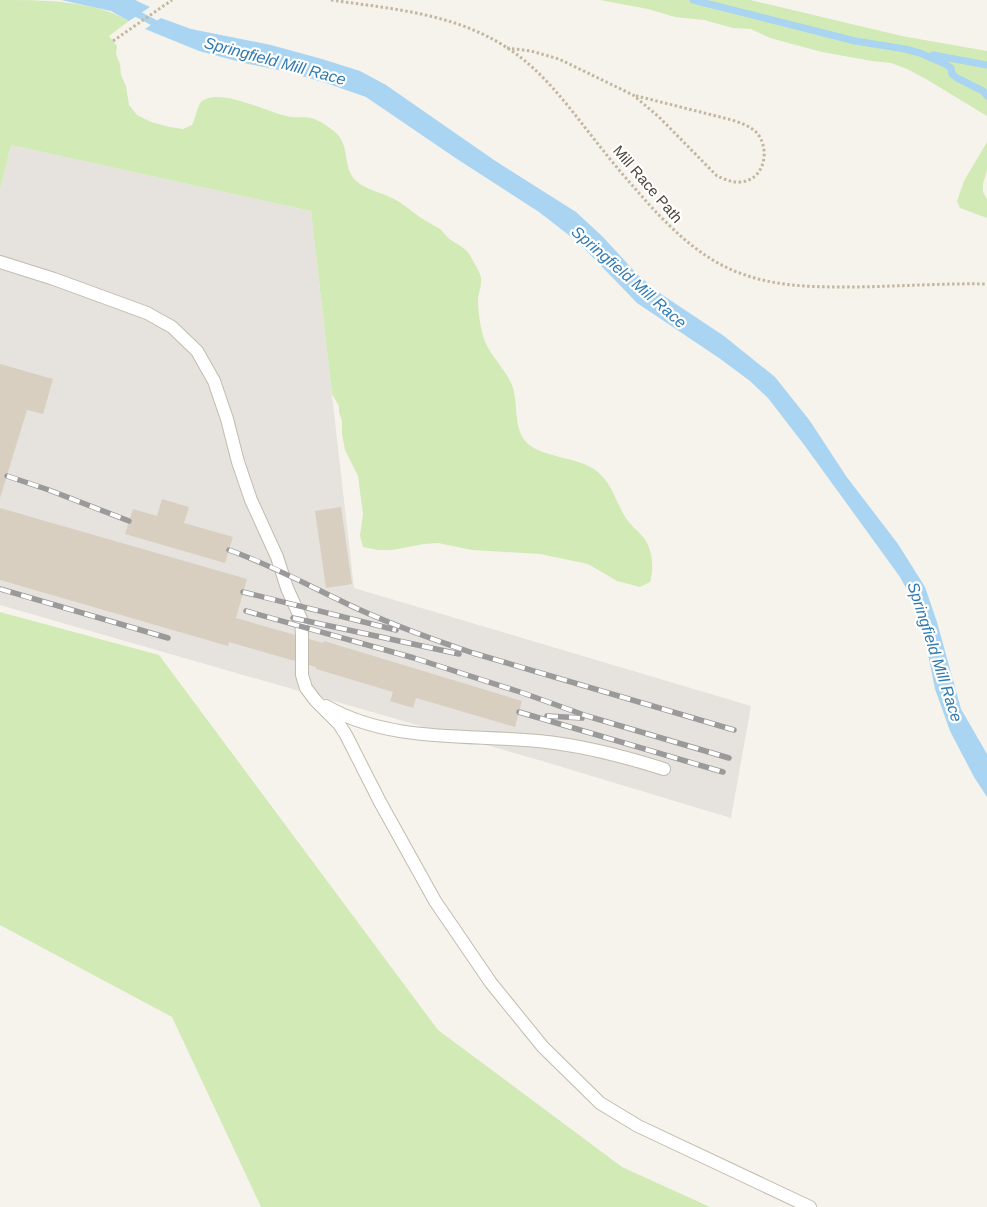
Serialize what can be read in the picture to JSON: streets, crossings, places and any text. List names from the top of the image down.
{
  "streets": {
    "path": ["Mill Race Path"]
  },
  "water": ["Springfield Mill Race"]
}
